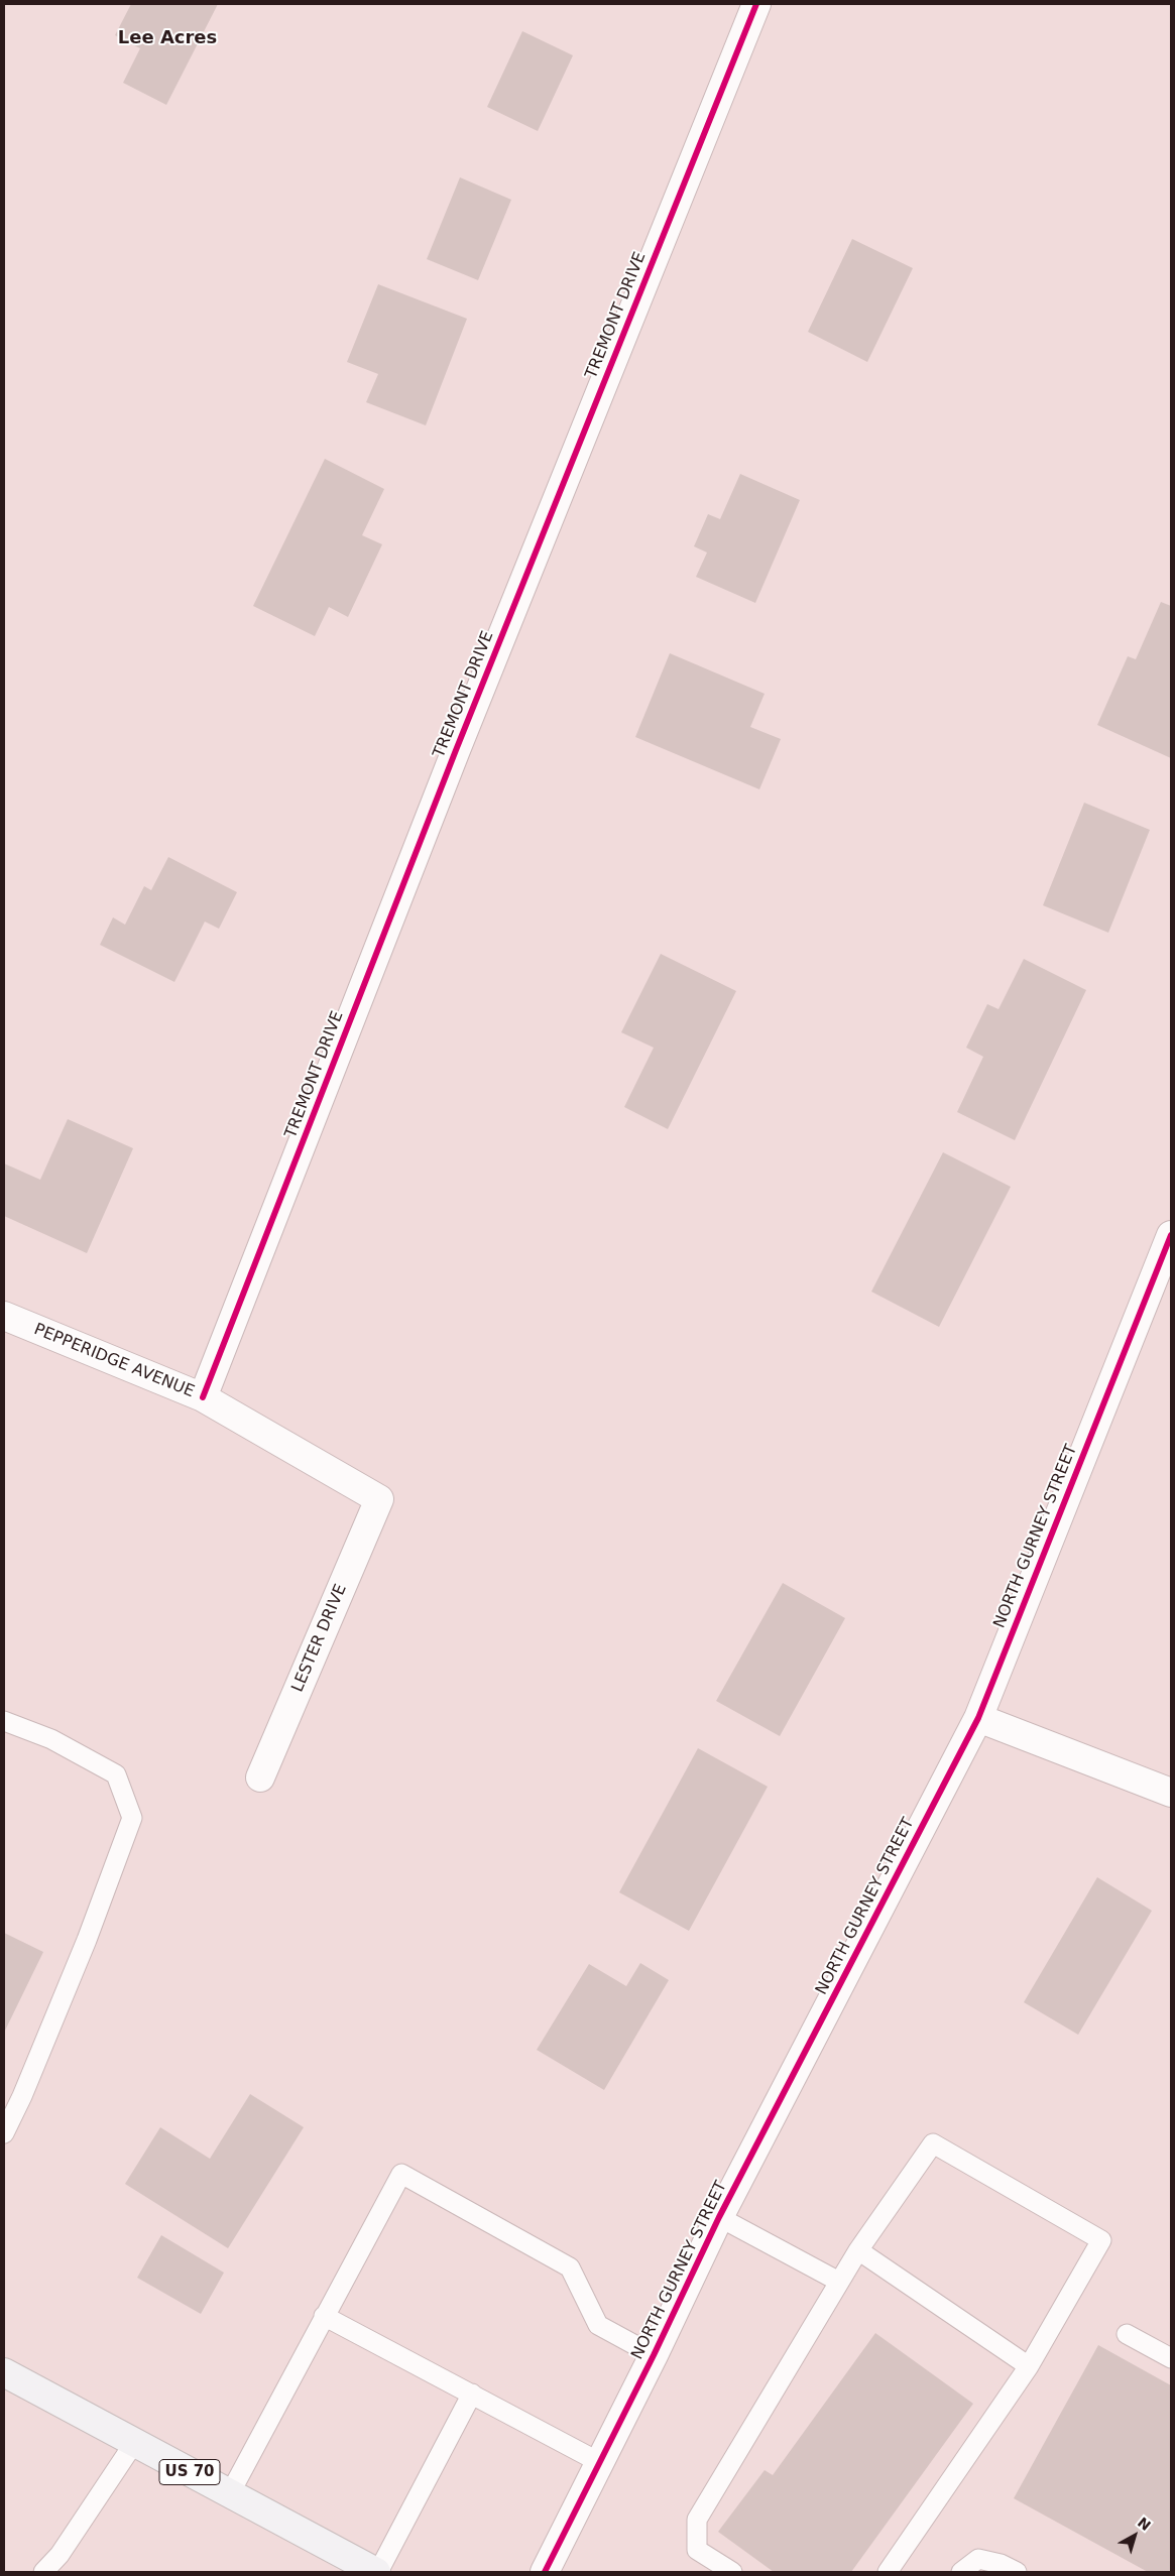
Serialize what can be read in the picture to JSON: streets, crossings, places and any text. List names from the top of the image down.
{
  "streets": {
    "main road": ["US 70"],
    "street": [
      "TREMONT DRIVE",
      "PEPPERIDGE AVENUE",
      "NORTH GURNEY STREET",
      "LESTER DRIVE"
    ]
  },
  "crossings": [
    ["TREMONT DRIVE", "PEPPERIDGE AVENUE"],
    ["PEPPERIDGE AVENUE", "LESTER DRIVE"]
  ],
  "districts": ["Lee Acres"],
  "north": "top right"
}
